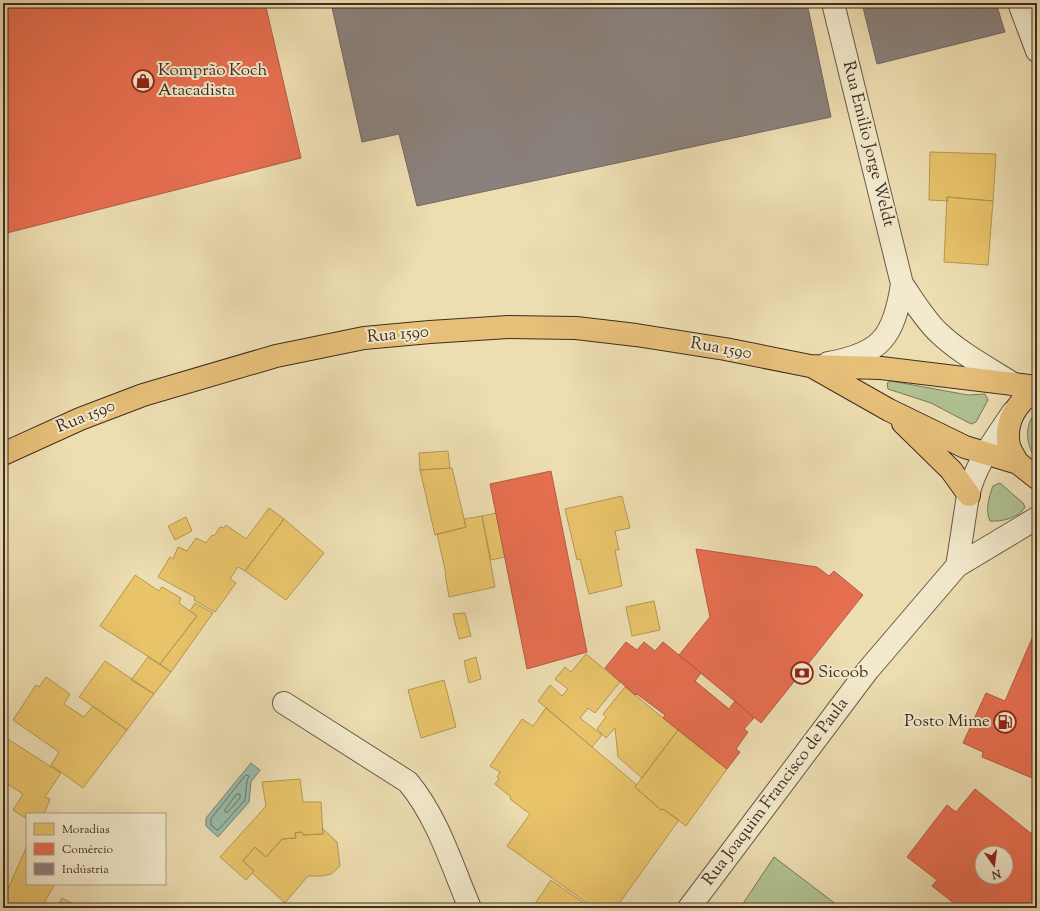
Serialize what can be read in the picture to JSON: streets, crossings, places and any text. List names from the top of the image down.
{
  "streets": {
    "highway": ["Rua 1590"],
    "street": ["Rua Emilio Jorge Weldt", "Rua Joaquim Francisco de Paula"]
  },
  "crossings": [
    ["Rua Emilio Jorge Weldt", "Rua 1590"]
  ],
  "places": {
    "shop": ["Komprão Koch Atacadista"],
    "bank": ["Sicoob"],
    "fuel station": ["Posto Mime"]
  },
  "legend": ["Moradias", "Comércio", "Indústria"],
  "north": "bottom"
}
